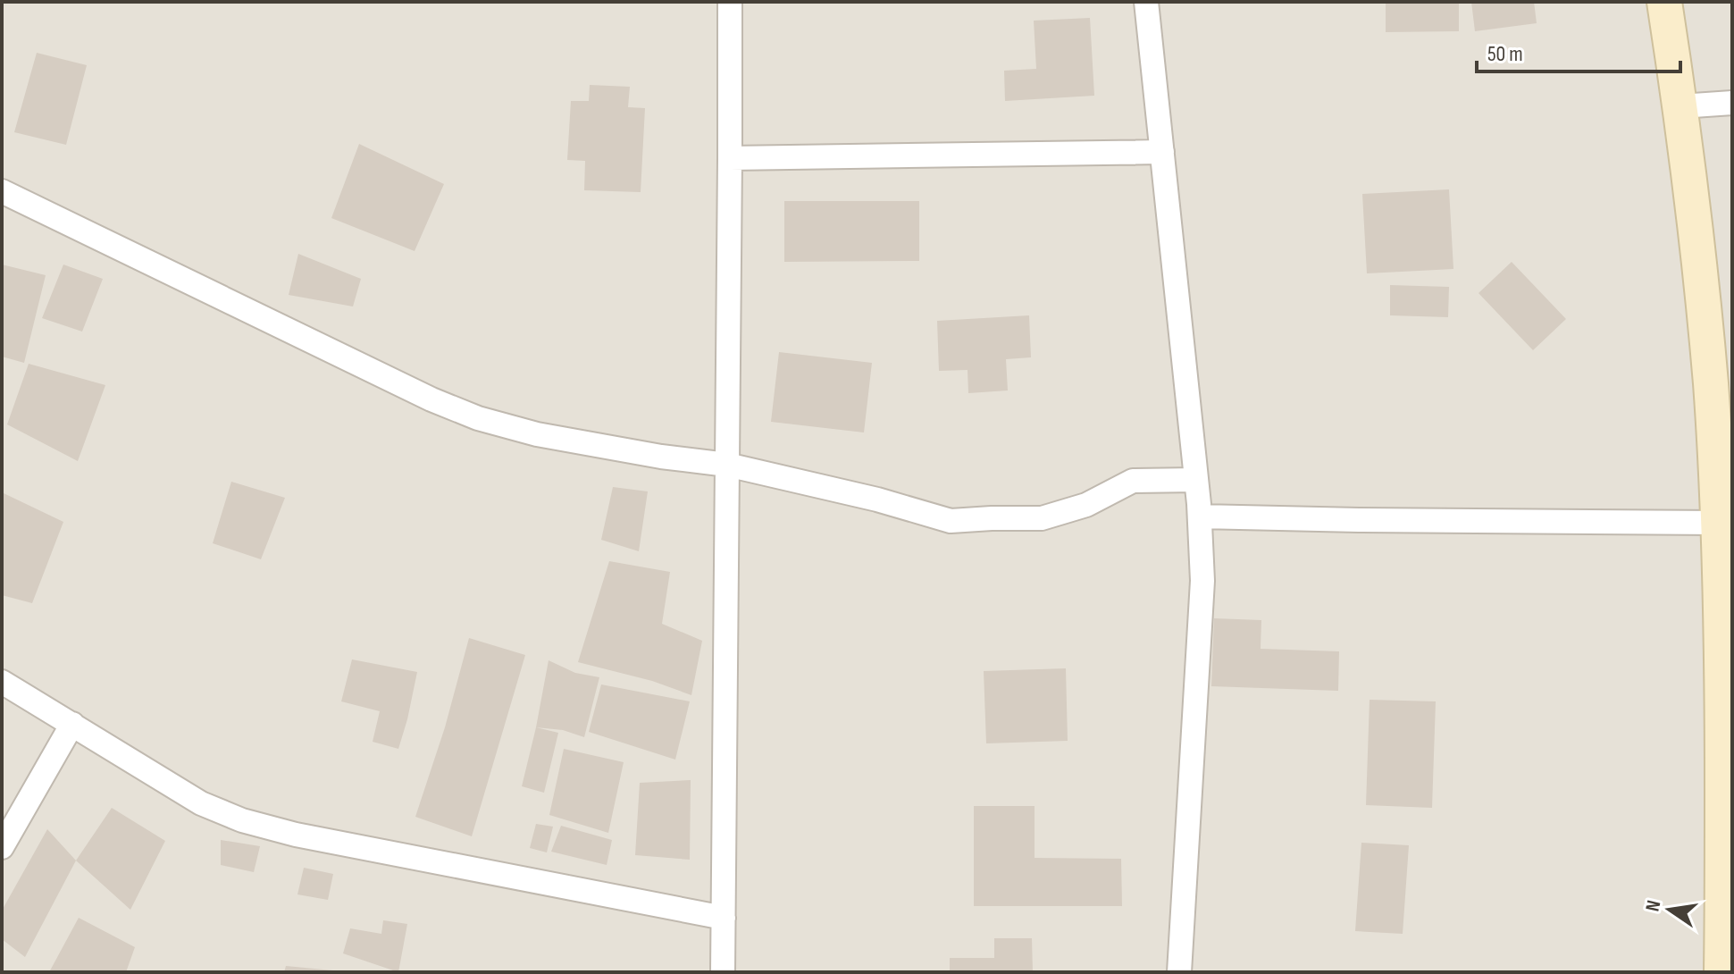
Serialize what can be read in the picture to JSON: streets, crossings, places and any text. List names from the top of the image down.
{
  "scale_bar": "50 m",
  "north": "left"
}
